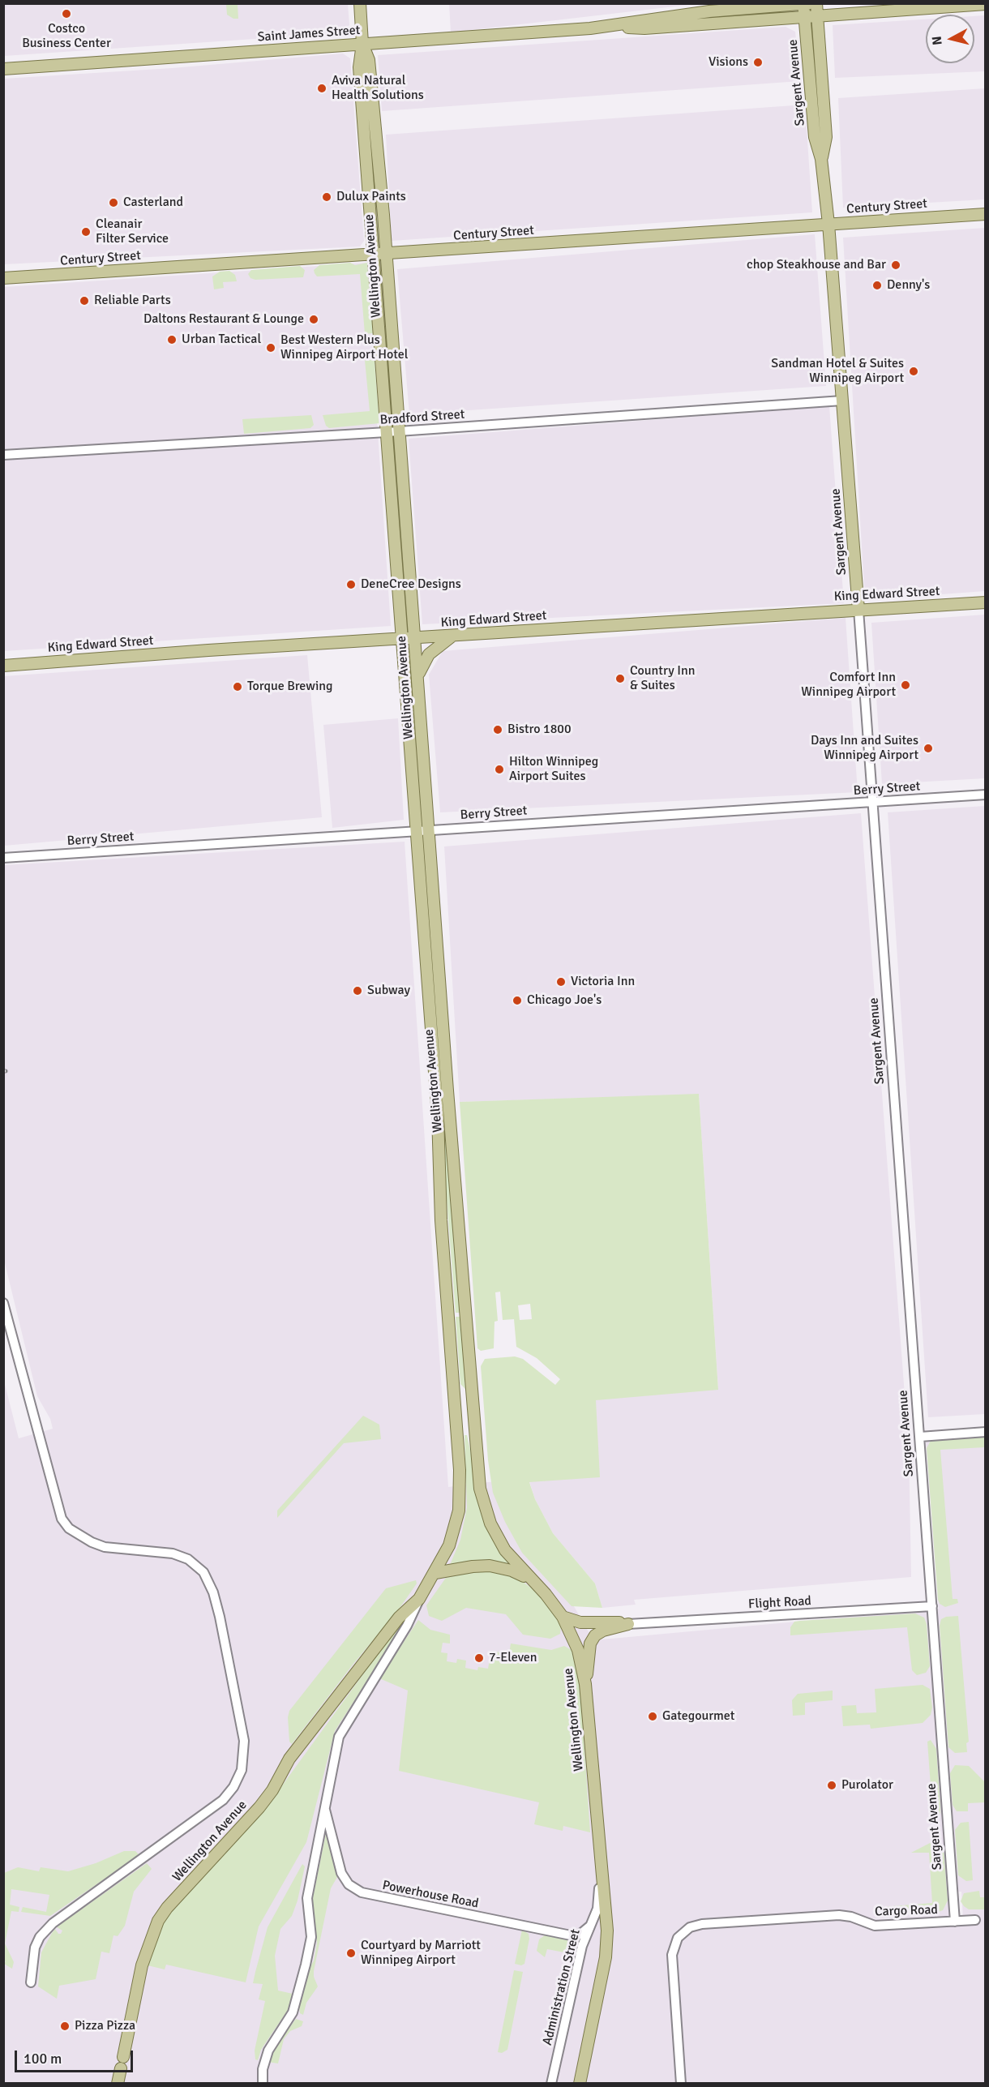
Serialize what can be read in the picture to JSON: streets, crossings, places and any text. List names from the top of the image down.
{
  "streets": {
    "main road": [
      "Saint James Street",
      "Sargent Avenue",
      "Century Street",
      "Wellington Avenue",
      "King Edward Street"
    ],
    "street": [
      "Bradford Street",
      "Berry Street",
      "Flight Road",
      "Powerhouse Road",
      "Cargo Road",
      "Administration Street"
    ]
  },
  "crossings": [
    ["Saint James Street", "Sargent Avenue"],
    ["Saint James Street", "Wellington Avenue"],
    ["Sargent Avenue", "Century Street"],
    ["Sargent Avenue", "Bradford Street"],
    ["Sargent Avenue", "King Edward Street"],
    ["Sargent Avenue", "Berry Street"],
    ["Sargent Avenue", "Flight Road"],
    ["Sargent Avenue", "Cargo Road"],
    ["Century Street", "Wellington Avenue"],
    ["Wellington Avenue", "Bradford Street"],
    ["Wellington Avenue", "King Edward Street"],
    ["Wellington Avenue", "Berry Street"],
    ["Wellington Avenue", "Powerhouse Road"],
    ["Wellington Avenue", "Administration Street"],
    ["Powerhouse Road", "Administration Street"]
  ],
  "places": [
    "Costco Business Center",
    "Visions",
    "Aviva Natural Health Solutions",
    "Dulux Paints",
    "Casterland",
    "Cleanair Filter Service",
    "chop Steakhouse and Bar",
    "Denny's",
    "Reliable Parts",
    "Daltons Restaurant & Lounge",
    "Urban Tactical",
    "Best Western Plus Winnipeg Airport Hotel",
    "Sandman Hotel & Suites Winnipeg Airport",
    "DeneCree Designs",
    "Country Inn & Suites",
    "Comfort Inn Winnipeg Airport",
    "Torque Brewing",
    "Bistro 1800",
    "Days Inn and Suites Winnipeg Airport",
    "Hilton Winnipeg Airport Suites",
    "Victoria Inn",
    "Subway",
    "Chicago Joe's",
    "7-Eleven",
    "Gategourmet",
    "Purolator",
    "Courtyard by Marriott Winnipeg Airport",
    "Pizza Pizza"
  ],
  "scale_bar": "100 m",
  "north": "left"
}
